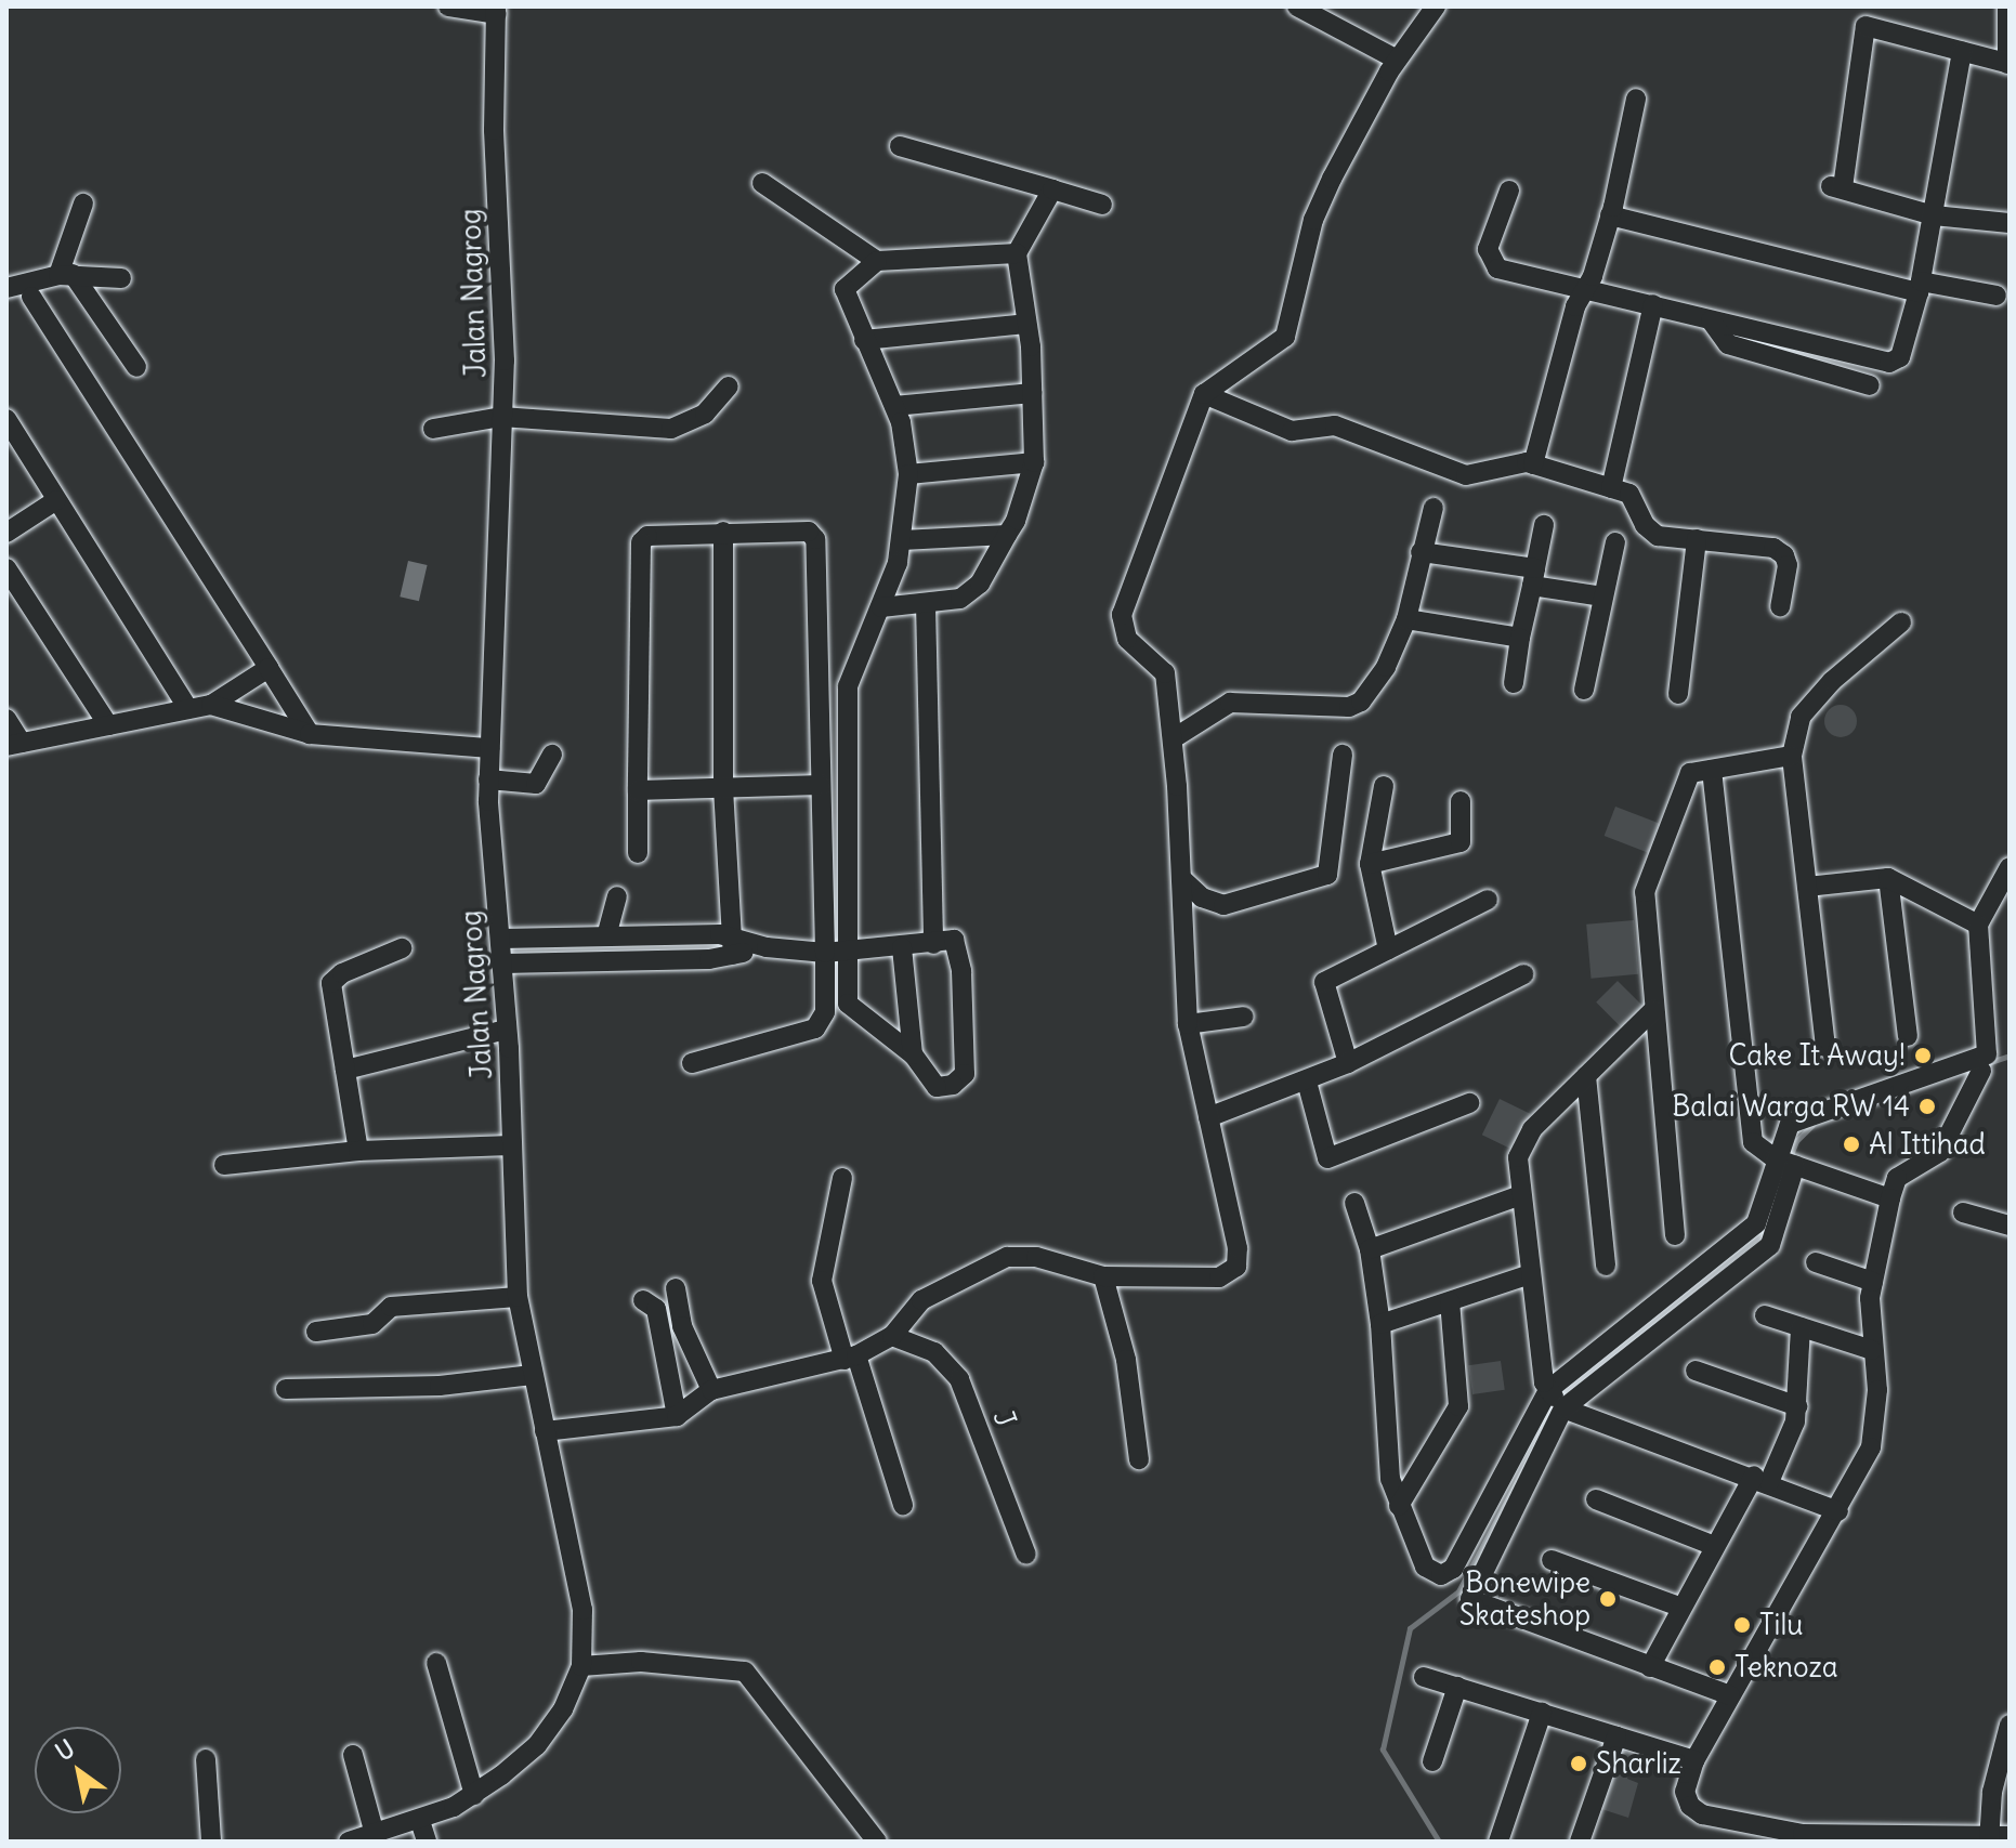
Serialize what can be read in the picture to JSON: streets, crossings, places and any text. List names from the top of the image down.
{
  "streets": {
    "street": ["Jalan Nagrog", "J"]
  },
  "places": [
    "Cake It Away!",
    "Balai Warga RW 14",
    "Al Ittihad",
    "Bonewipe Skateshop",
    "Tilu",
    "Teknoza",
    "Sharliz"
  ],
  "north": "top left"
}
